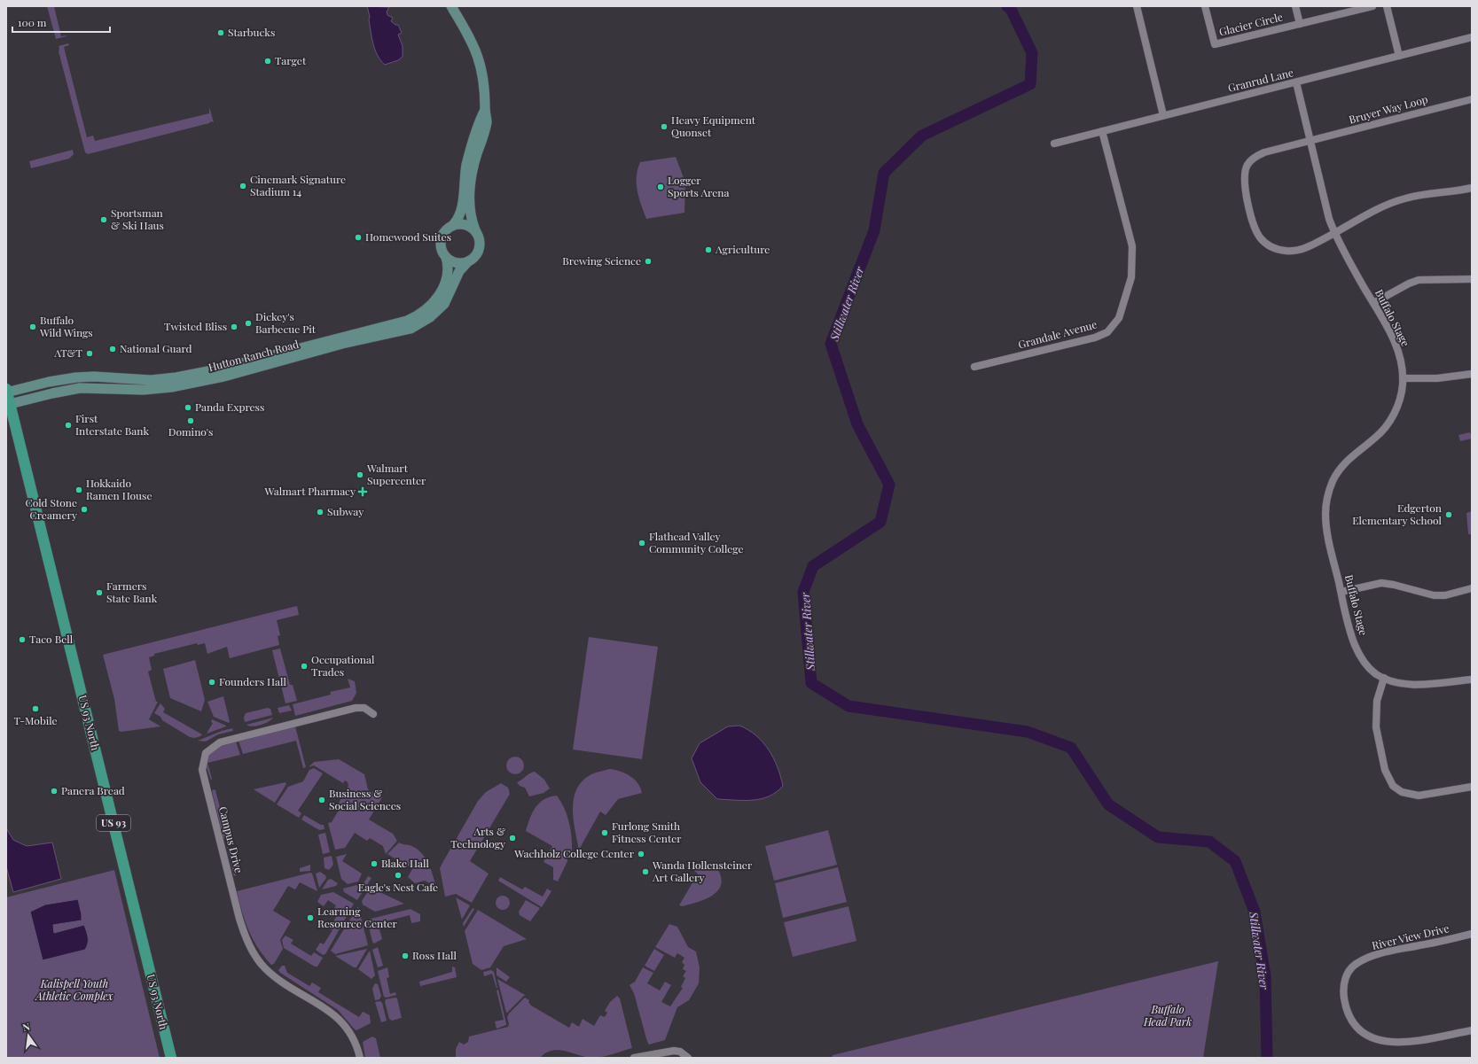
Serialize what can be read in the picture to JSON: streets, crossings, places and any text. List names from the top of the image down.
{
  "streets": {
    "main road": ["Hutton Ranch Road", "US 93 North", "US 93"],
    "street": [
      "Glacier Circle",
      "Granrud Lane",
      "Bruyer Way Loop",
      "Buffalo Stage",
      "Grandale Avenue",
      "Campus Drive",
      "River View Drive"
    ]
  },
  "crossings": [
    ["Granrud Lane", "Buffalo Stage"],
    ["Granrud Lane", "Grandale Avenue"],
    ["Bruyer Way Loop", "Buffalo Stage"],
    ["Hutton Ranch Road", "US 93 North"]
  ],
  "water": ["Stillwater River"],
  "parks": ["Kalispell Youth Athletic Complex", "Buffalo Head Park"],
  "places": {
    "other": [
      "Starbucks",
      "Target",
      "Heavy Equipment Quonset",
      "Cinemark Signature Stadium 14",
      "Logger Sports Arena",
      "Sportsman & Ski Haus",
      "Homewood Suites",
      "Agriculture",
      "Brewing Science",
      "Dickey's Barbecue Pit",
      "Buffalo Wild Wings",
      "Twisted Bliss",
      "National Guard",
      "AT&T",
      "Panda Express",
      "Domino's",
      "First Interstate Bank",
      "Walmart Supercenter",
      "Hokkaido Ramen House",
      "Cold Stone Creamery",
      "Subway",
      "Edgerton Elementary School",
      "Flathead Valley Community College",
      "Farmers State Bank",
      "Taco Bell",
      "Occupational Trades",
      "Founders Hall",
      "T-Mobile",
      "Panera Bread",
      "Business & Social Sciences",
      "Furlong Smith Fitness Center",
      "Arts & Technology",
      "Wachholz College Center",
      "Blake Hall",
      "Wanda Hollensteiner Art Gallery",
      "Eagle's Nest Cafe",
      "Learning Resource Center",
      "Ross Hall"
    ],
    "health": ["Walmart Pharmacy"]
  },
  "scale_bar": "100 m",
  "north": "top"
}
